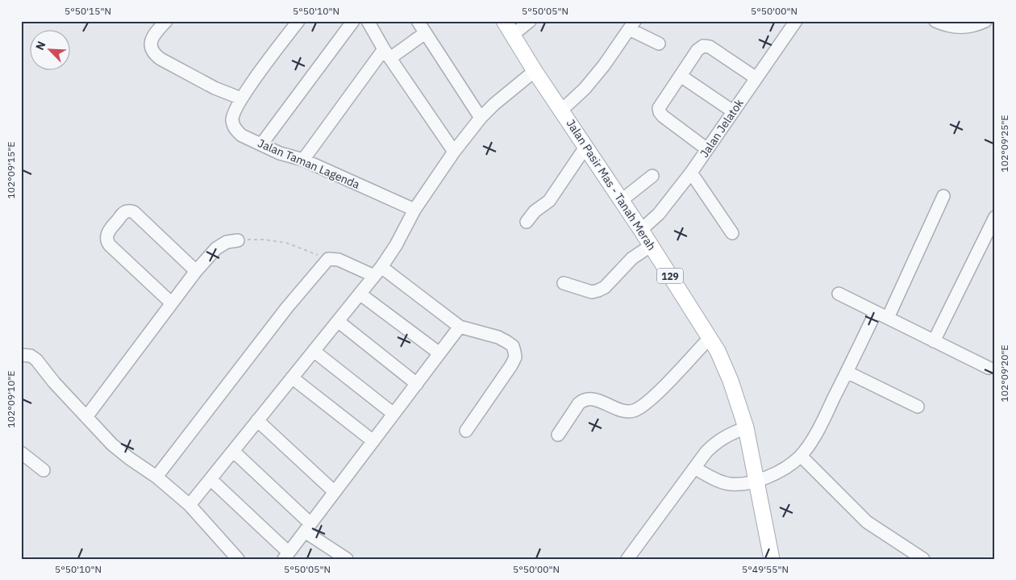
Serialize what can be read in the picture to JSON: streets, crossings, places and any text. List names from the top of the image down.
{
  "streets": {
    "main road": ["Jalan Pasir Mas - Tanah Merah", "129"],
    "street": ["Jalan Jelatok", "Jalan Taman Lagenda"]
  },
  "crossings": [
    ["Jalan Jelatok", "Jalan Pasir Mas - Tanah Merah"]
  ],
  "north": "top left",
  "coordinates": [
    "5°50'15\"N",
    "5°50'10\"N",
    "5°50'05\"N",
    "5°50'00\"N",
    "102°09'25\"E",
    "102°09'15\"E",
    "102°09'20\"E",
    "102°09'10\"E",
    "5°49'55\"N"
  ]
}
